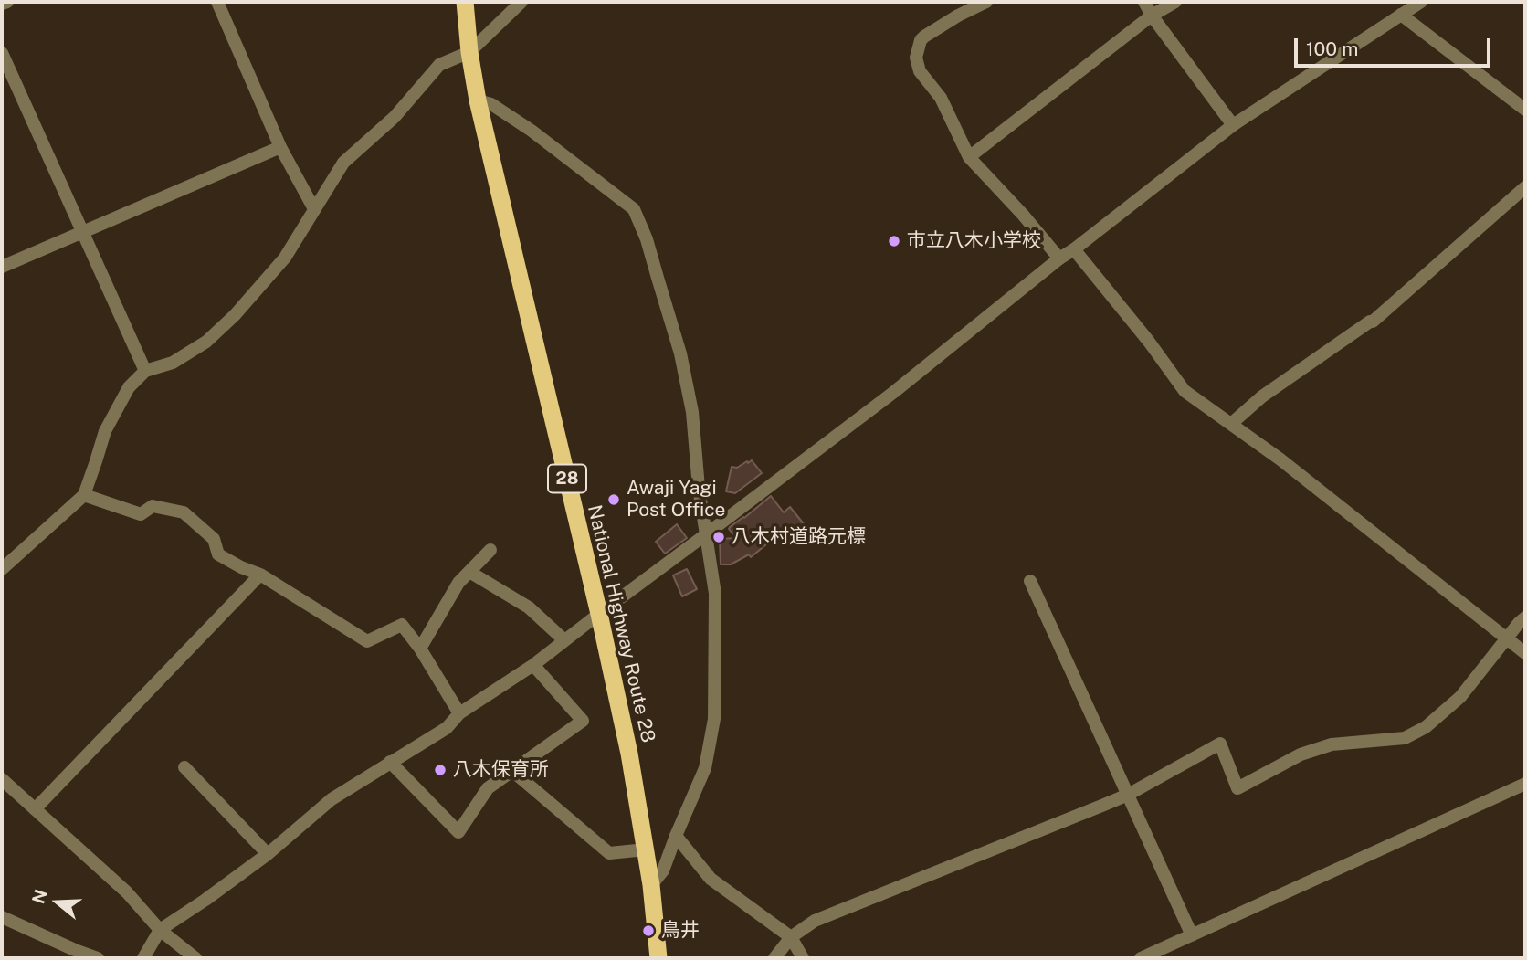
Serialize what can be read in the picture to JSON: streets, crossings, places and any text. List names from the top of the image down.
{
  "streets": {
    "highway": ["28", "National Highway Route 28"]
  },
  "places": [
    "市立八木小学校",
    "Awaji Yagi Post Office",
    "八木村道路元標",
    "八木保育所",
    "鳥井"
  ],
  "scale_bar": "100 m",
  "north": "left"
}
